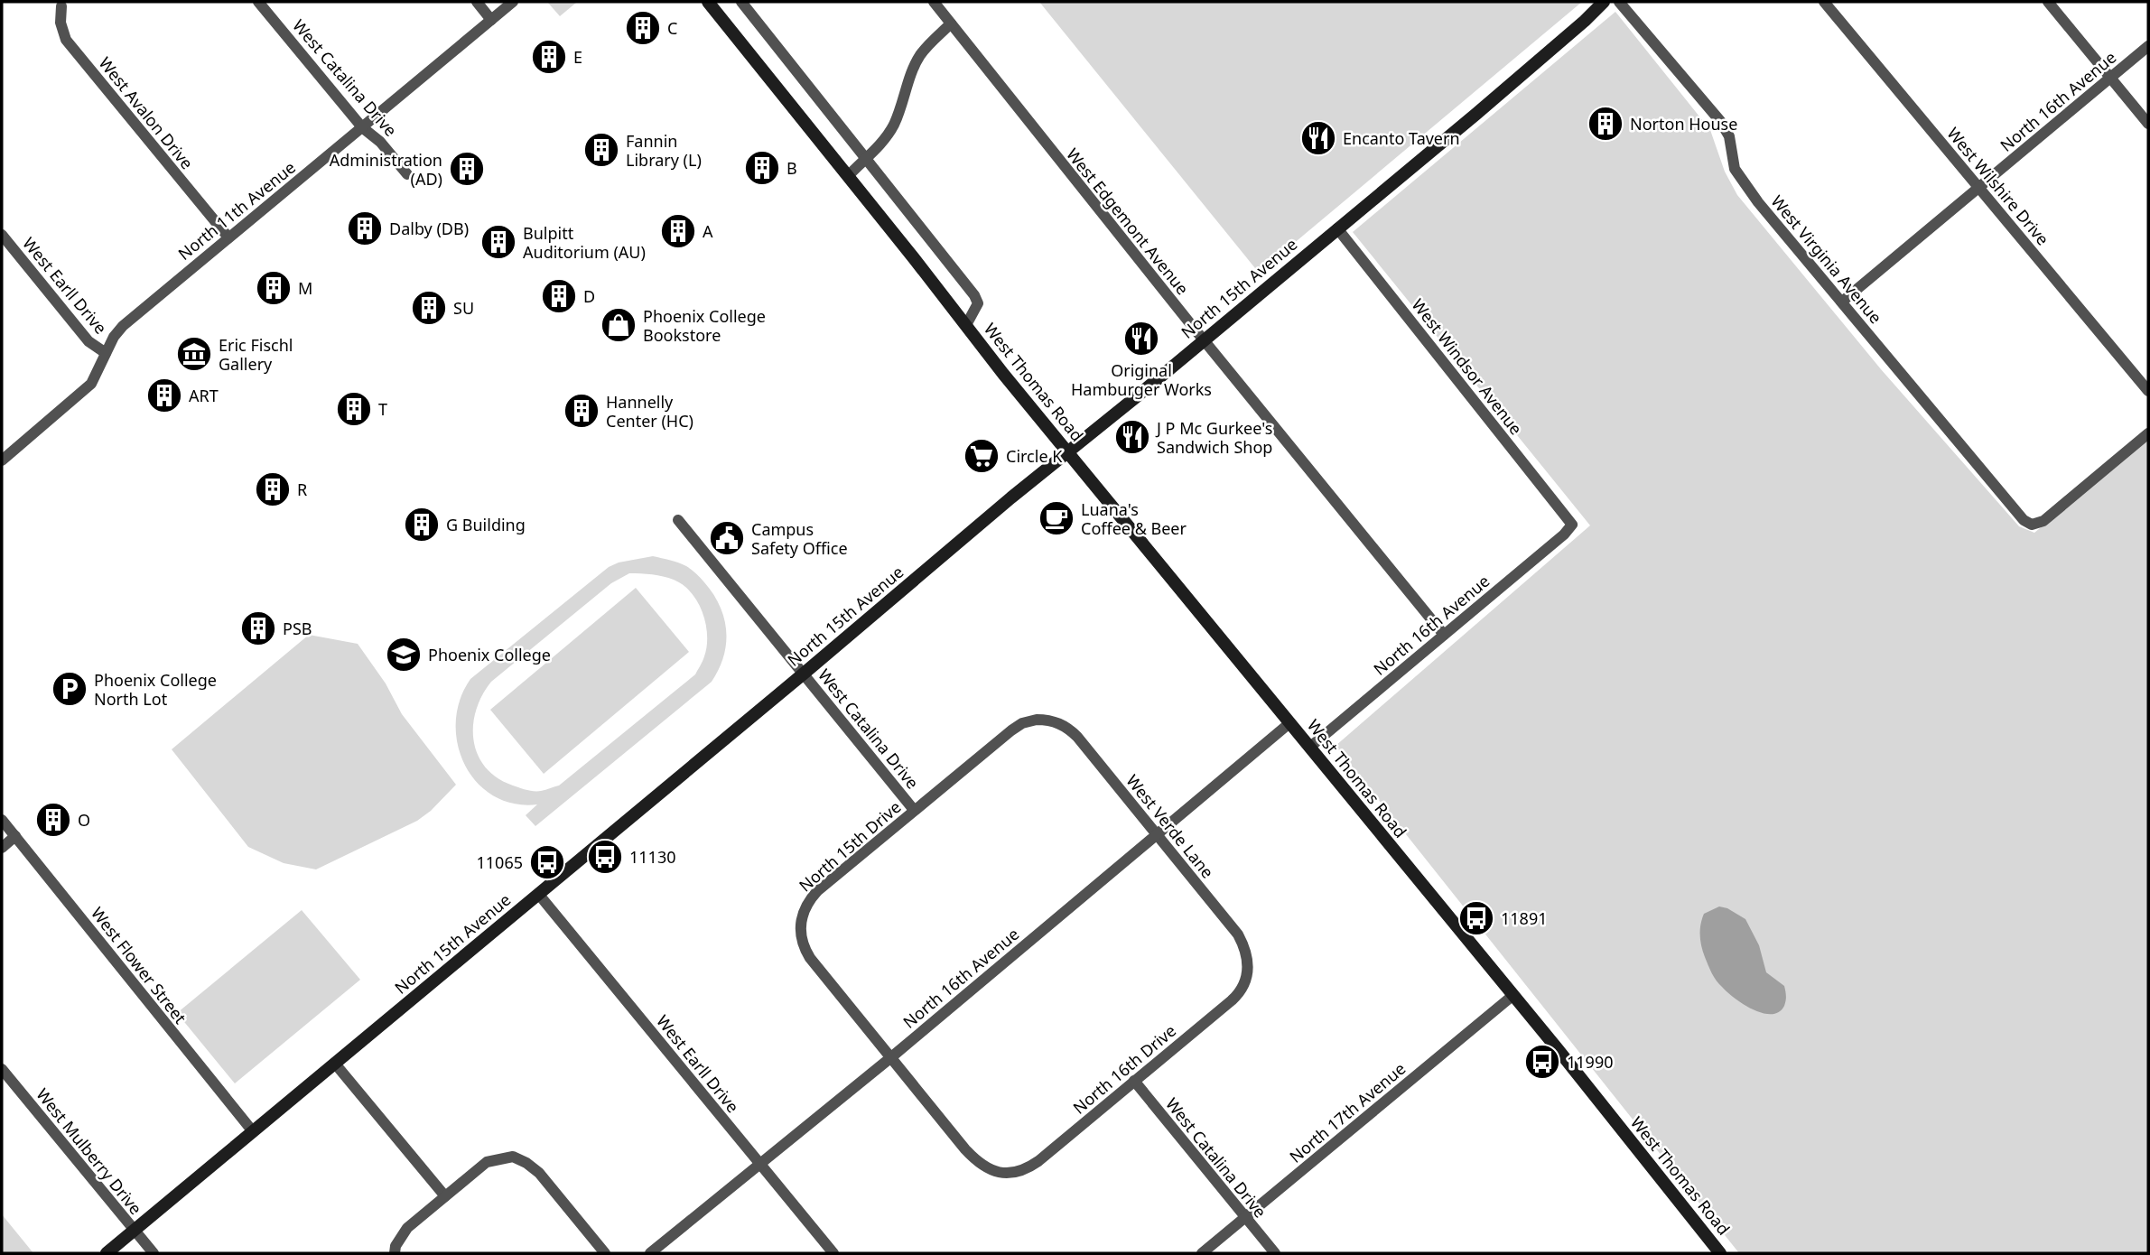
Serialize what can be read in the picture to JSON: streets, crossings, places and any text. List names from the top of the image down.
{
  "streets": {
    "street": [
      "West Catalina Drive",
      "North 16th Avenue",
      "West Avalon Drive",
      "West Wilshire Drive",
      "North 11th Avenue",
      "West Edgemont Avenue",
      "West Virginia Avenue",
      "West Earll Drive",
      "North 15th Avenue",
      "West Windsor Avenue",
      "West Thomas Road",
      "West Verde Lane",
      "North 15th Drive",
      "West Flower Street",
      "North 16th Drive",
      "North 17th Avenue",
      "West Mulberry Drive"
    ]
  },
  "crossings": [
    ["West Catalina Drive", "North 11th Avenue"],
    ["West Catalina Drive", "North 15th Avenue"],
    ["West Catalina Drive", "North 15th Drive"],
    ["West Catalina Drive", "North 16th Drive"],
    ["West Catalina Drive", "North 17th Avenue"],
    ["North 16th Avenue", "West Wilshire Drive"],
    ["North 16th Avenue", "West Edgemont Avenue"],
    ["North 16th Avenue", "West Virginia Avenue"],
    ["North 16th Avenue", "West Earll Drive"],
    ["North 16th Avenue", "West Windsor Avenue"],
    ["North 16th Avenue", "West Thomas Road"],
    ["North 16th Avenue", "West Verde Lane"],
    ["North 16th Avenue", "North 15th Drive"],
    ["North 16th Avenue", "North 16th Drive"],
    ["West Avalon Drive", "North 11th Avenue"],
    ["North 11th Avenue", "West Earll Drive"],
    ["West Edgemont Avenue", "North 15th Avenue"],
    ["West Earll Drive", "North 15th Avenue"],
    ["North 15th Avenue", "West Windsor Avenue"],
    ["North 15th Avenue", "West Thomas Road"],
    ["North 15th Avenue", "West Flower Street"],
    ["North 15th Avenue", "West Mulberry Drive"],
    ["West Thomas Road", "North 17th Avenue"],
    ["West Verde Lane", "North 15th Drive"],
    ["West Verde Lane", "North 16th Drive"],
    ["North 15th Drive", "North 16th Drive"]
  ],
  "places": {
    "building": [
      "C",
      "E",
      "Norton House",
      "Fannin Library (L)",
      "B",
      "Administration (AD)",
      "Dalby (DB)",
      "A",
      "Bulpitt Auditorium (AU)",
      "M",
      "D",
      "SU",
      "ART",
      "T",
      "Hannelly Center (HC)",
      "R",
      "G Building",
      "PSB",
      "O"
    ],
    "restaurant": ["Encanto Tavern", "Original Hamburger Works", "J P Mc Gurkee's Sandwich Shop"],
    "shop": ["Phoenix College Bookstore"],
    "museum": ["Eric Fischl Gallery"],
    "supermarket": ["Circle K"],
    "cafe": ["Luana's Coffee & Beer"],
    "public building": ["Campus Safety Office"],
    "school or university": ["Phoenix College"],
    "parking": ["Phoenix College North Lot"],
    "bus stop": [
      "11130",
      "11065",
      "11891",
      "11990"
    ]
  }
}
